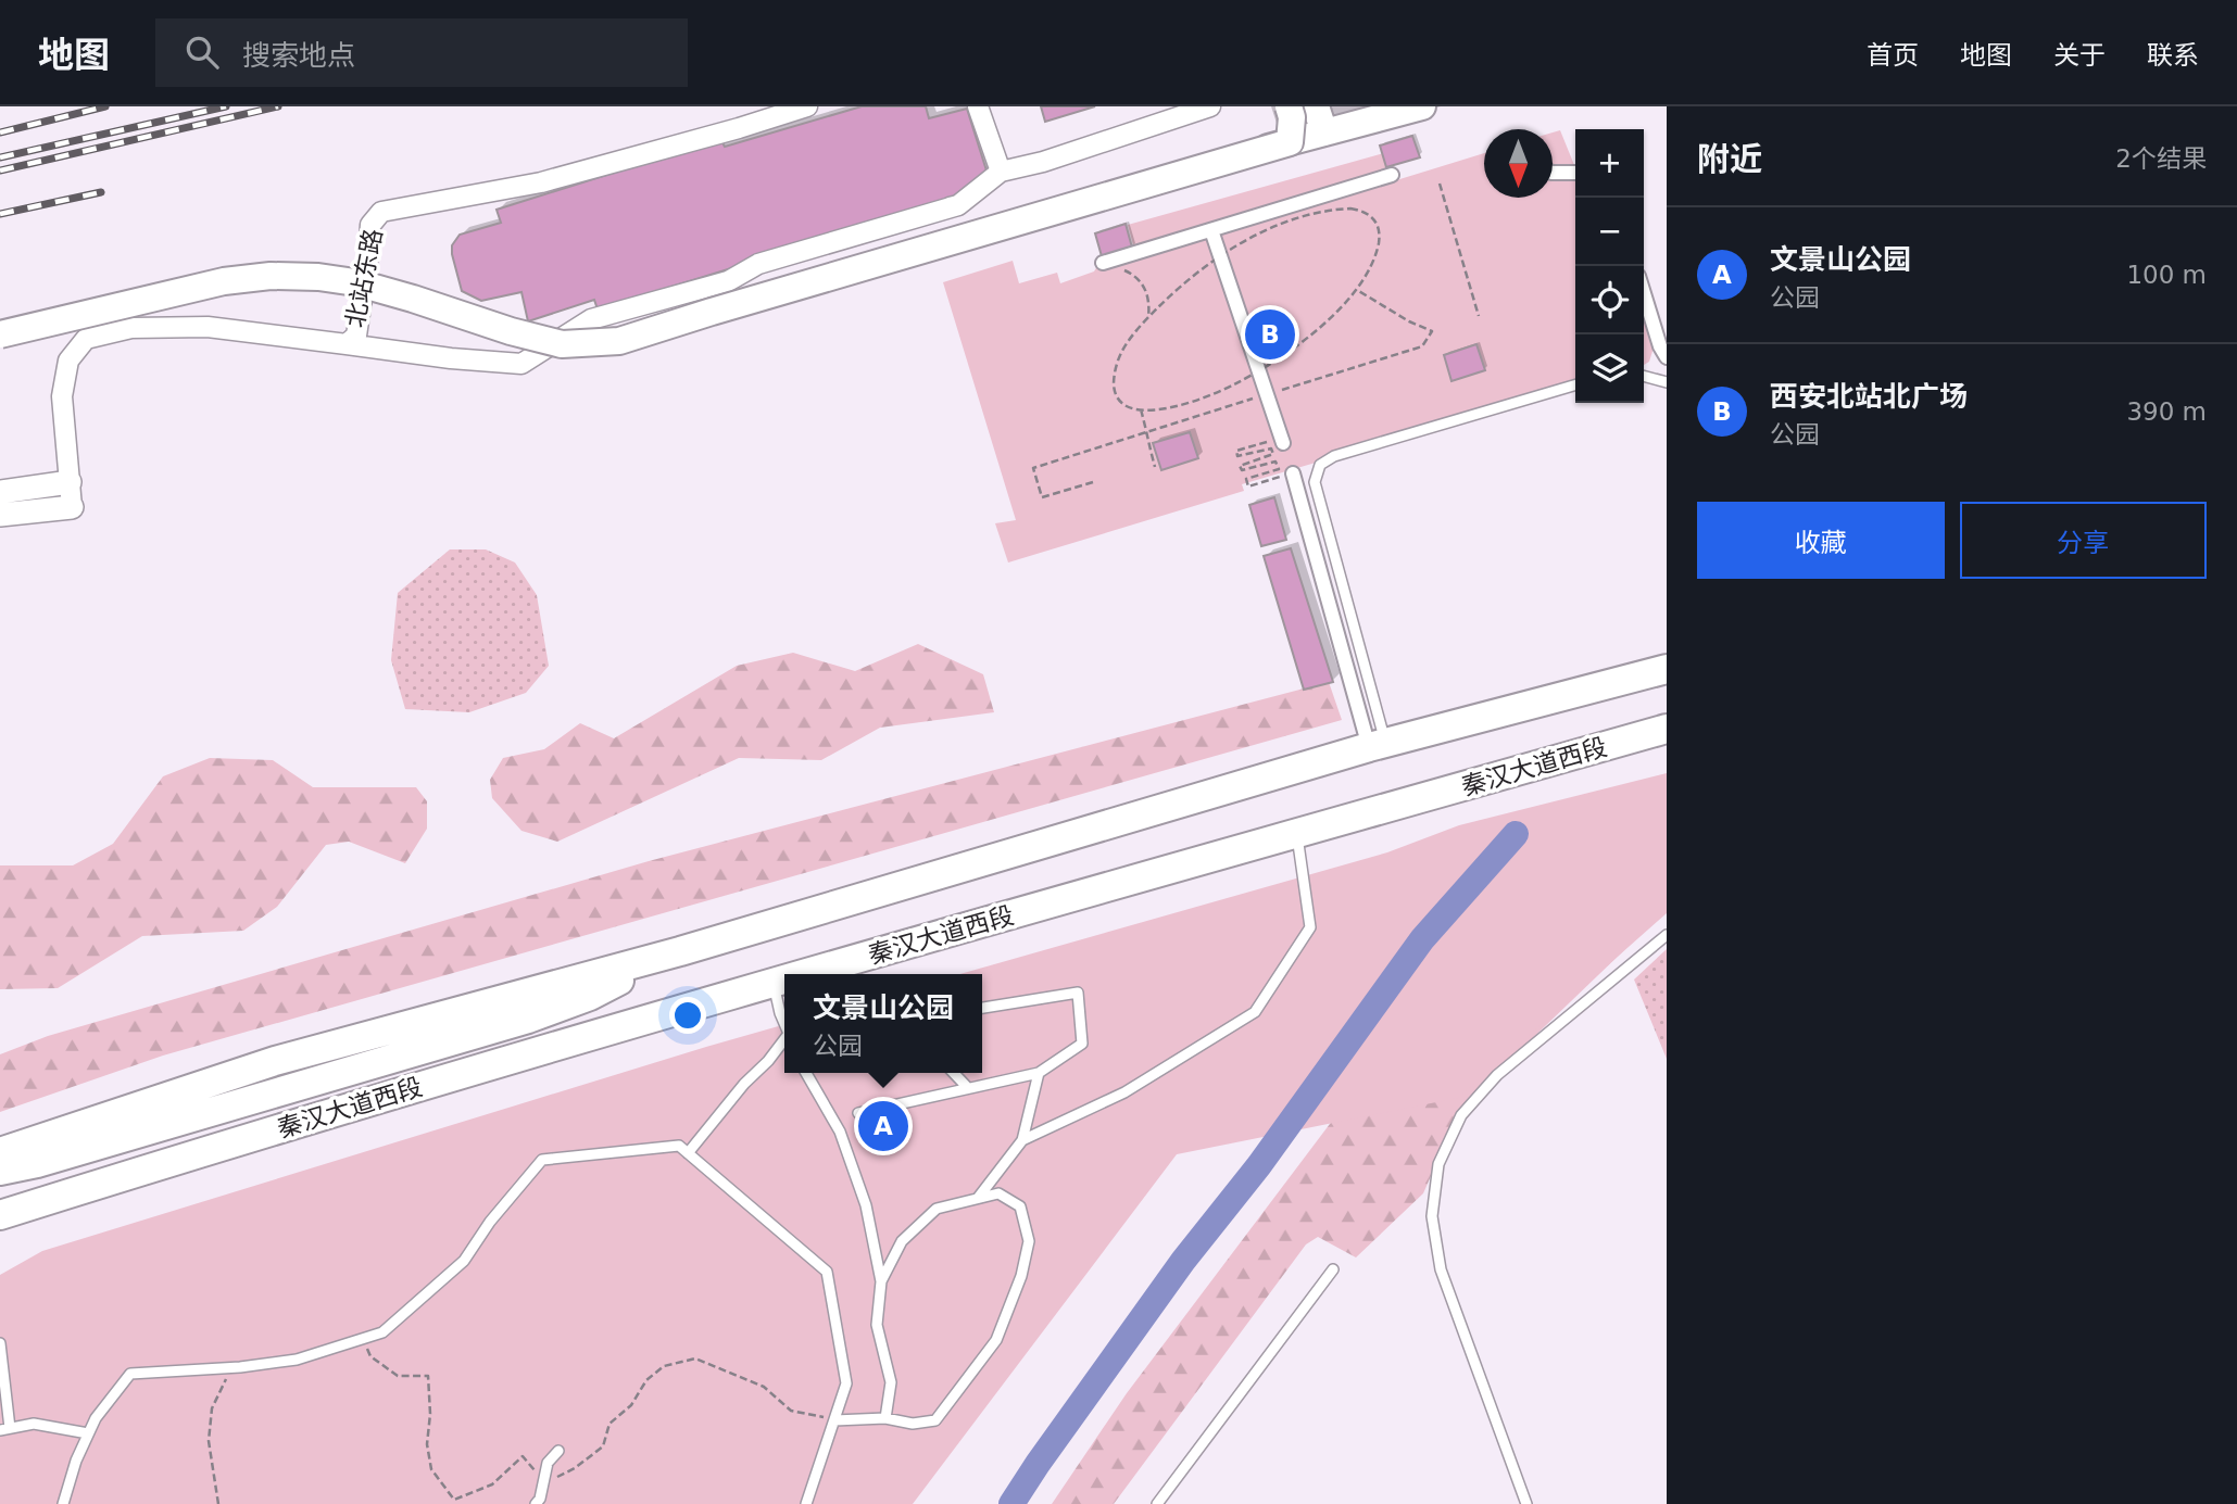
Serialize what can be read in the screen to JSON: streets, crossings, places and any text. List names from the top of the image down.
{
  "streets": {
    "main road": ["秦汉大道西段"],
    "street": ["北站东路"]
  },
  "north": "bottom",
  "page": {
    "header": "地图",
    "search": "搜索地点",
    "nav": [
      "首页",
      "地图",
      "关于",
      "联系"
    ],
    "heading": ["附近", "2个结果"],
    "map_buttons": ["+", "−"],
    "list": [
      {
        "mark": "A",
        "name": "文景山公园",
        "note": "公园",
        "value": "100 m"
      },
      {
        "mark": "B",
        "name": "西安北站北广场",
        "note": "公园",
        "value": "390 m"
      }
    ],
    "pins": ["B", "A"],
    "buttons": ["收藏", "分享"],
    "popup": ["文景山公园", "公园"]
  }
}
